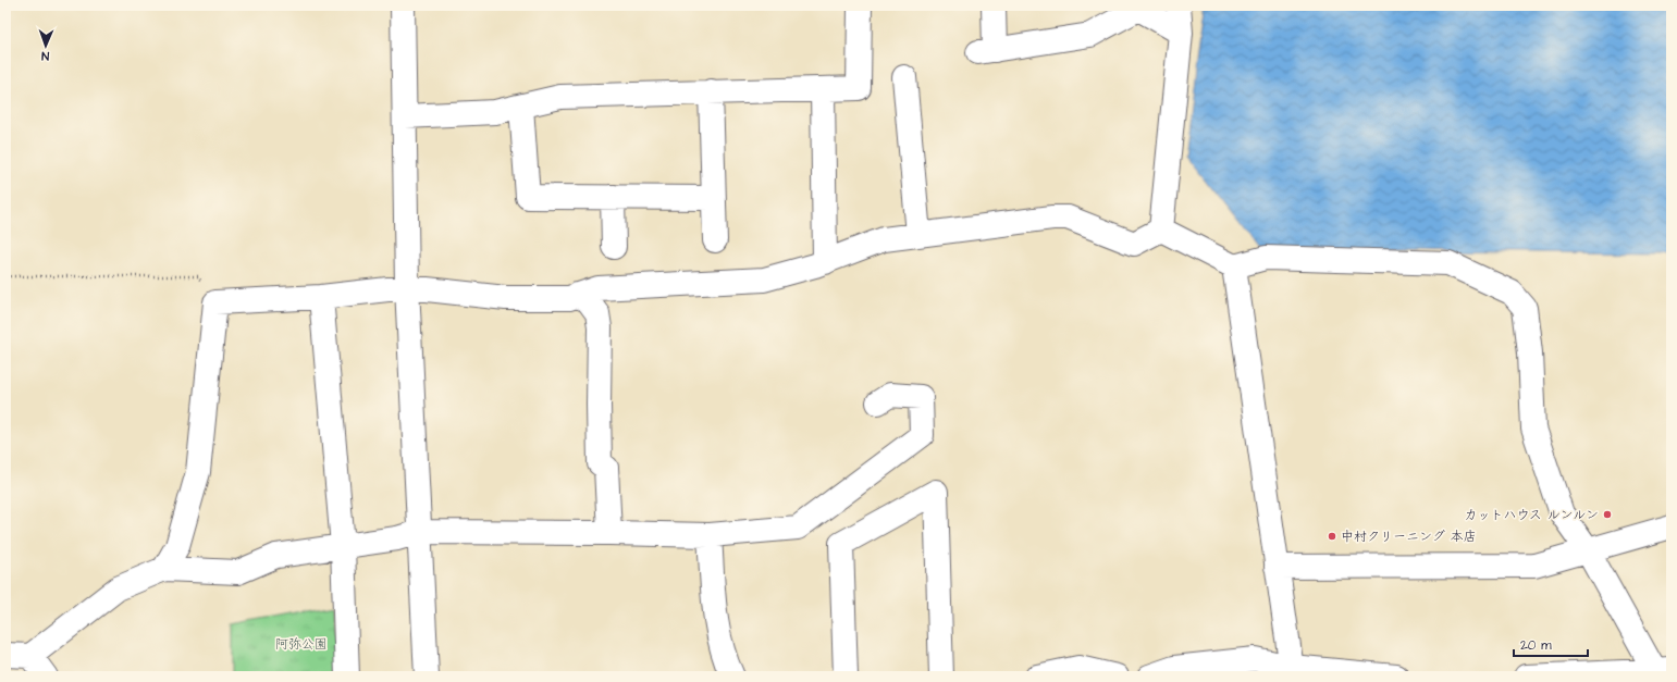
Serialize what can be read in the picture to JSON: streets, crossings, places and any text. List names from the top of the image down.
{
  "parks": ["阿弥公園"],
  "places": ["カットハウス ルンルン", "中村クリーニング 本店"],
  "scale_bar": "20 m",
  "north": "bottom"
}
